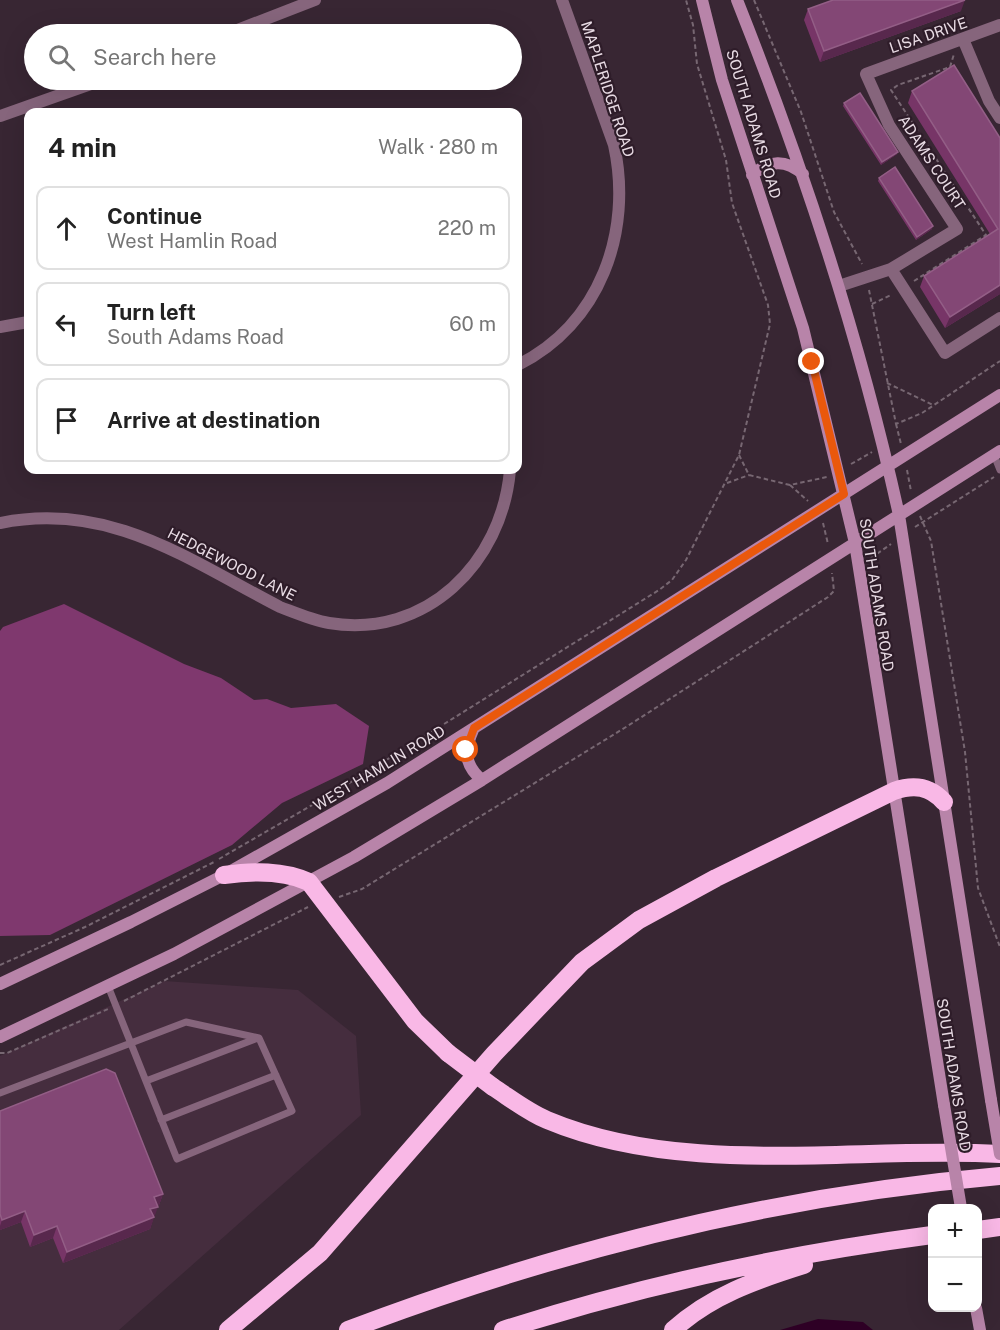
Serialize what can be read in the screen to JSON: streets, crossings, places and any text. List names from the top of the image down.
{
  "streets": {
    "main road": ["SOUTH ADAMS ROAD", "WEST HAMLIN ROAD"],
    "street": [
      "LISA DRIVE",
      "MAPLERIDGE ROAD",
      "ADAMS COURT",
      "HEDGEWOOD LANE"
    ]
  },
  "crossings": [
    ["LISA DRIVE", "ADAMS COURT"],
    ["SOUTH ADAMS ROAD", "ADAMS COURT"],
    ["SOUTH ADAMS ROAD", "WEST HAMLIN ROAD"]
  ],
  "page": {
    "search": "Search here",
    "heading": ["4 min", "Walk · 280 m"],
    "list": [
      ["Continue", "West Hamlin Road", "220 m"],
      ["Turn left", "South Adams Road", "60 m"],
      "Arrive at destination"
    ],
    "map_buttons": ["+", "−"]
  }
}
